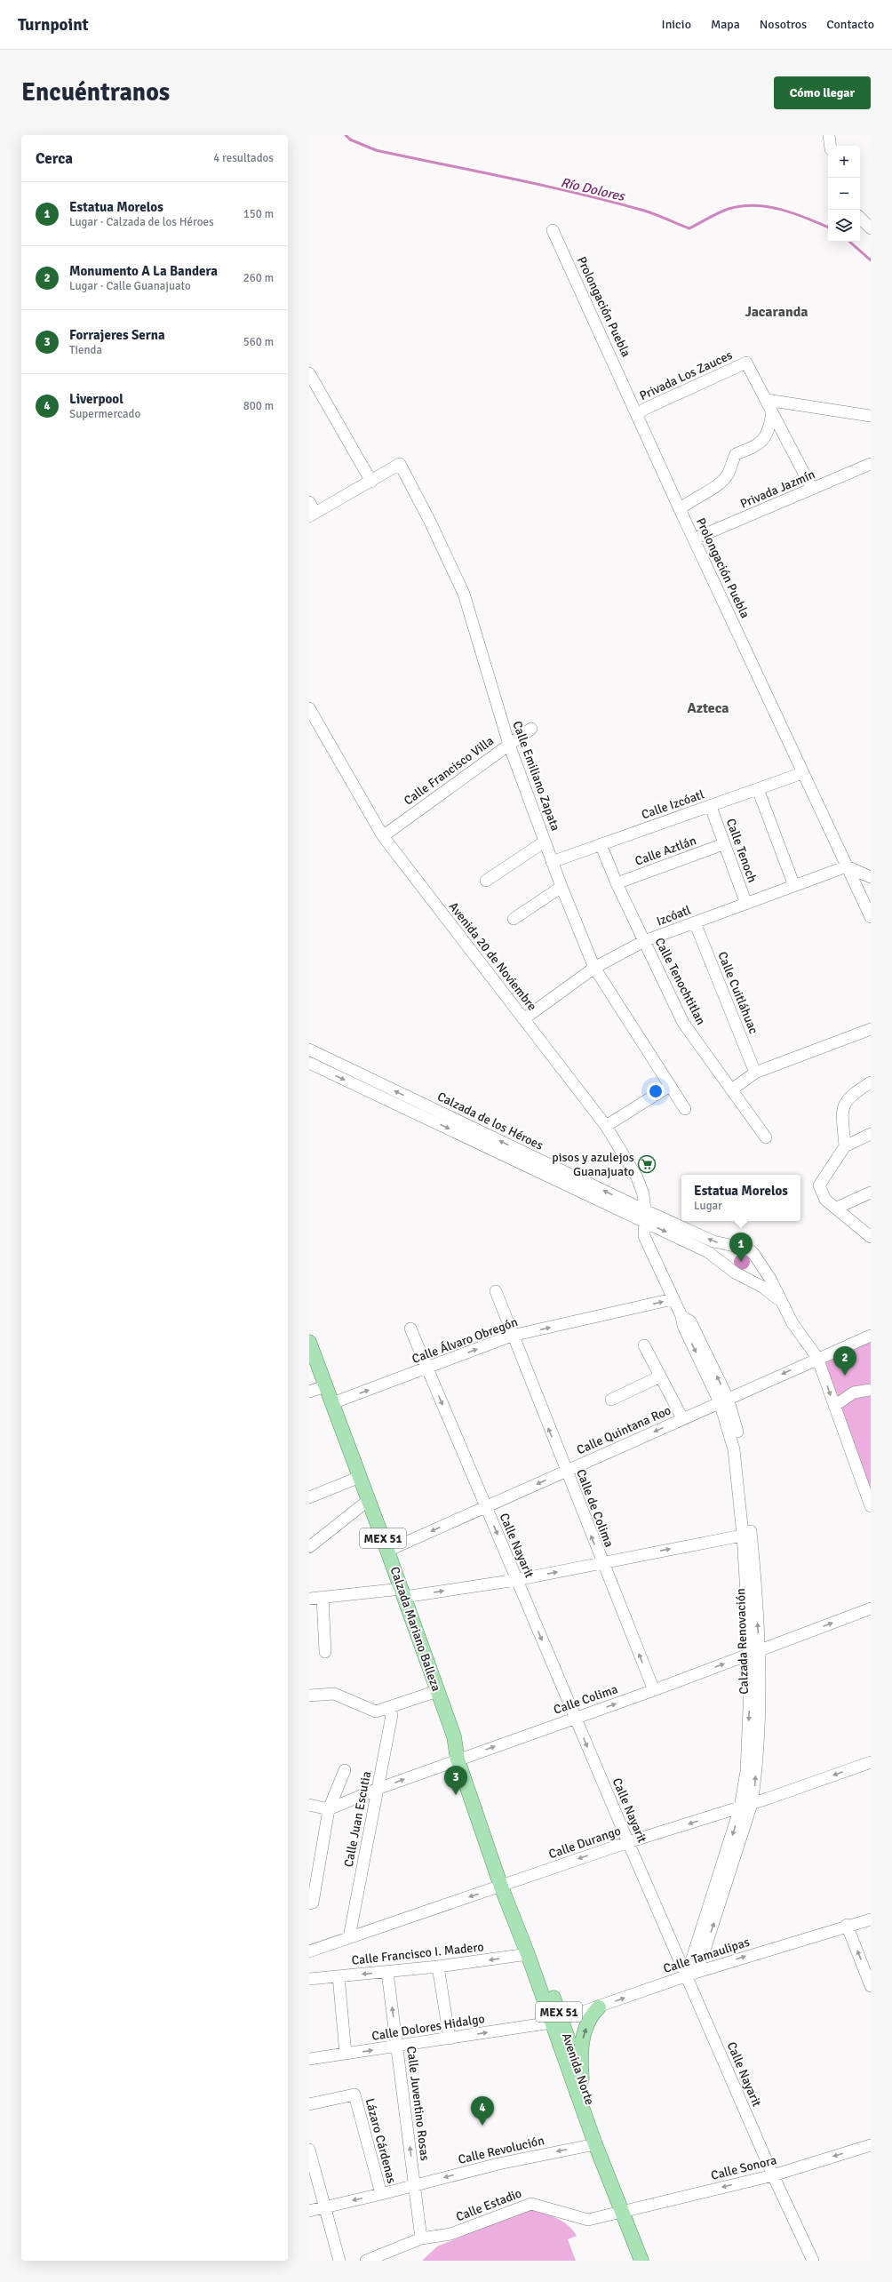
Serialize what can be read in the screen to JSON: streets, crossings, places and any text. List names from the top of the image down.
{
  "streets": {
    "main road": ["MEX 51", "Calzada Mariano Balleza", "Avenida Norte"],
    "street": [
      "Prolongación Puebla",
      "Privada Los Zauces",
      "Privada Jazmín",
      "Calle Francisco Villa",
      "Calle Emiliano Zapata",
      "Calle Izcóatl",
      "Calle Aztlán",
      "Calle Tenoch",
      "Izcóatl",
      "Avenida 20 de Noviembre",
      "Calle Tenochtitlan",
      "Calle Cuitláhuac",
      "Calzada de los Héroes",
      "Calle Álvaro Obregón",
      "Calle Quintana Roo",
      "Calle de Colima",
      "Calle Nayarit",
      "Calzada Renovación",
      "Calle Colima",
      "Calle Juan Escutia",
      "Calle Durango",
      "Calle Francisco I. Madero",
      "Calle Tamaulipas",
      "Calle Dolores Hidalgo",
      "Calle Juventino Rosas",
      "Lázaro Cárdenas",
      "Calle Revolución",
      "Calle Sonora",
      "Calle Estadio"
    ]
  },
  "crossings": [
    ["Prolongación Puebla", "Privada Los Zauces"],
    ["Prolongación Puebla", "Privada Jazmín"],
    ["Prolongación Puebla", "Calle Izcóatl"],
    ["Prolongación Puebla", "Izcóatl"],
    ["Privada Los Zauces", "Privada Jazmín"],
    ["Calle Francisco Villa", "Calle Emiliano Zapata"],
    ["Calle Francisco Villa", "Avenida 20 de Noviembre"],
    ["Calle Emiliano Zapata", "Calle Izcóatl"],
    ["Calle Emiliano Zapata", "Izcóatl"],
    ["Calle Izcóatl", "Calle Tenoch"],
    ["Calle Izcóatl", "Calle Tenochtitlan"],
    ["Calle Aztlán", "Calle Tenoch"],
    ["Calle Aztlán", "Calle Tenochtitlan"],
    ["Calle Tenoch", "Izcóatl"],
    ["Izcóatl", "Avenida 20 de Noviembre"],
    ["Izcóatl", "Calle Tenochtitlan"],
    ["Izcóatl", "Calle Cuitláhuac"],
    ["Avenida 20 de Noviembre", "Calzada de los Héroes"],
    ["Avenida 20 de Noviembre", "Calzada Renovación"],
    ["Calzada de los Héroes", "Calzada Renovación"],
    ["Calle Álvaro Obregón", "Calle de Colima"],
    ["Calle Álvaro Obregón", "Calle Nayarit"],
    ["Calle Álvaro Obregón", "Calzada Mariano Balleza"],
    ["Calle Álvaro Obregón", "Calzada Renovación"],
    ["Calle Quintana Roo", "Calle de Colima"],
    ["Calle Quintana Roo", "Calle Nayarit"],
    ["Calle Quintana Roo", "Calzada Mariano Balleza"],
    ["Calle Quintana Roo", "Calzada Renovación"],
    ["Calle de Colima", "Calle Colima"],
    ["Calle Nayarit", "Calzada Renovación"],
    ["Calle Nayarit", "Calle Colima"],
    ["Calle Nayarit", "Calle Durango"],
    ["Calle Nayarit", "Calle Tamaulipas"],
    ["Calle Nayarit", "Calle Sonora"],
    ["Calzada Mariano Balleza", "Calle Colima"],
    ["Calzada Mariano Balleza", "Calle Durango"],
    ["Calzada Mariano Balleza", "Avenida Norte"],
    ["Calzada Renovación", "Calle Colima"],
    ["Calzada Renovación", "Calle Durango"],
    ["Calzada Renovación", "Calle Tamaulipas"],
    ["Calle Colima", "Calle Juan Escutia"],
    ["Calle Juan Escutia", "Calle Durango"],
    ["Calle Durango", "Avenida Norte"],
    ["Calle Francisco I. Madero", "Avenida Norte"],
    ["Calle Francisco I. Madero", "Calle Juventino Rosas"],
    ["Calle Tamaulipas", "Calle Dolores Hidalgo"],
    ["Calle Tamaulipas", "Avenida Norte"],
    ["Calle Dolores Hidalgo", "Avenida Norte"],
    ["Calle Dolores Hidalgo", "Calle Juventino Rosas"],
    ["Avenida Norte", "Calle Revolución"],
    ["Avenida Norte", "Calle Sonora"],
    ["Avenida Norte", "Calle Estadio"],
    ["Calle Juventino Rosas", "Calle Revolución"],
    ["Calle Juventino Rosas", "Calle Estadio"],
    ["Lázaro Cárdenas", "Calle Revolución"],
    ["Calle Sonora", "Calle Estadio"]
  ],
  "one_way": [
    "Calle Álvaro Obregón",
    "Calle de Colima",
    "Calle Nayarit",
    "Calle Colima",
    "Calle Durango",
    "Calle Francisco I. Madero",
    "Calle Tamaulipas",
    "Calle Dolores Hidalgo",
    "Calle Revolución",
    "Calle Sonora"
  ],
  "districts": ["Jacaranda", "Azteca"],
  "water": ["Río Dolores"],
  "places": {
    "supermarket": ["pisos y azulejos Guanajuato"]
  },
  "page": {
    "header": "Turnpoint",
    "nav": [
      "Inicio",
      "Mapa",
      "Nosotros",
      "Contacto"
    ],
    "buttons": "Cómo llegar",
    "title": "Encuéntranos",
    "heading": ["Cerca", "4 resultados"],
    "map_buttons": ["+", "−"],
    "list": [
      {
        "mark": "1",
        "name": "Estatua Morelos",
        "note": "Lugar · Calzada de los Héroes",
        "value": "150 m"
      },
      {
        "mark": "2",
        "name": "Monumento A La Bandera",
        "note": "Lugar · Calle Guanajuato",
        "value": "260 m"
      },
      {
        "mark": "3",
        "name": "Forrajeres Serna",
        "note": "Tienda",
        "value": "560 m"
      },
      {
        "mark": "4",
        "name": "Liverpool",
        "note": "Supermercado",
        "value": "800 m"
      }
    ],
    "popup": ["Estatua Morelos", "Lugar"],
    "pins": [
      "1",
      "2",
      "3",
      "4"
    ]
  }
}
